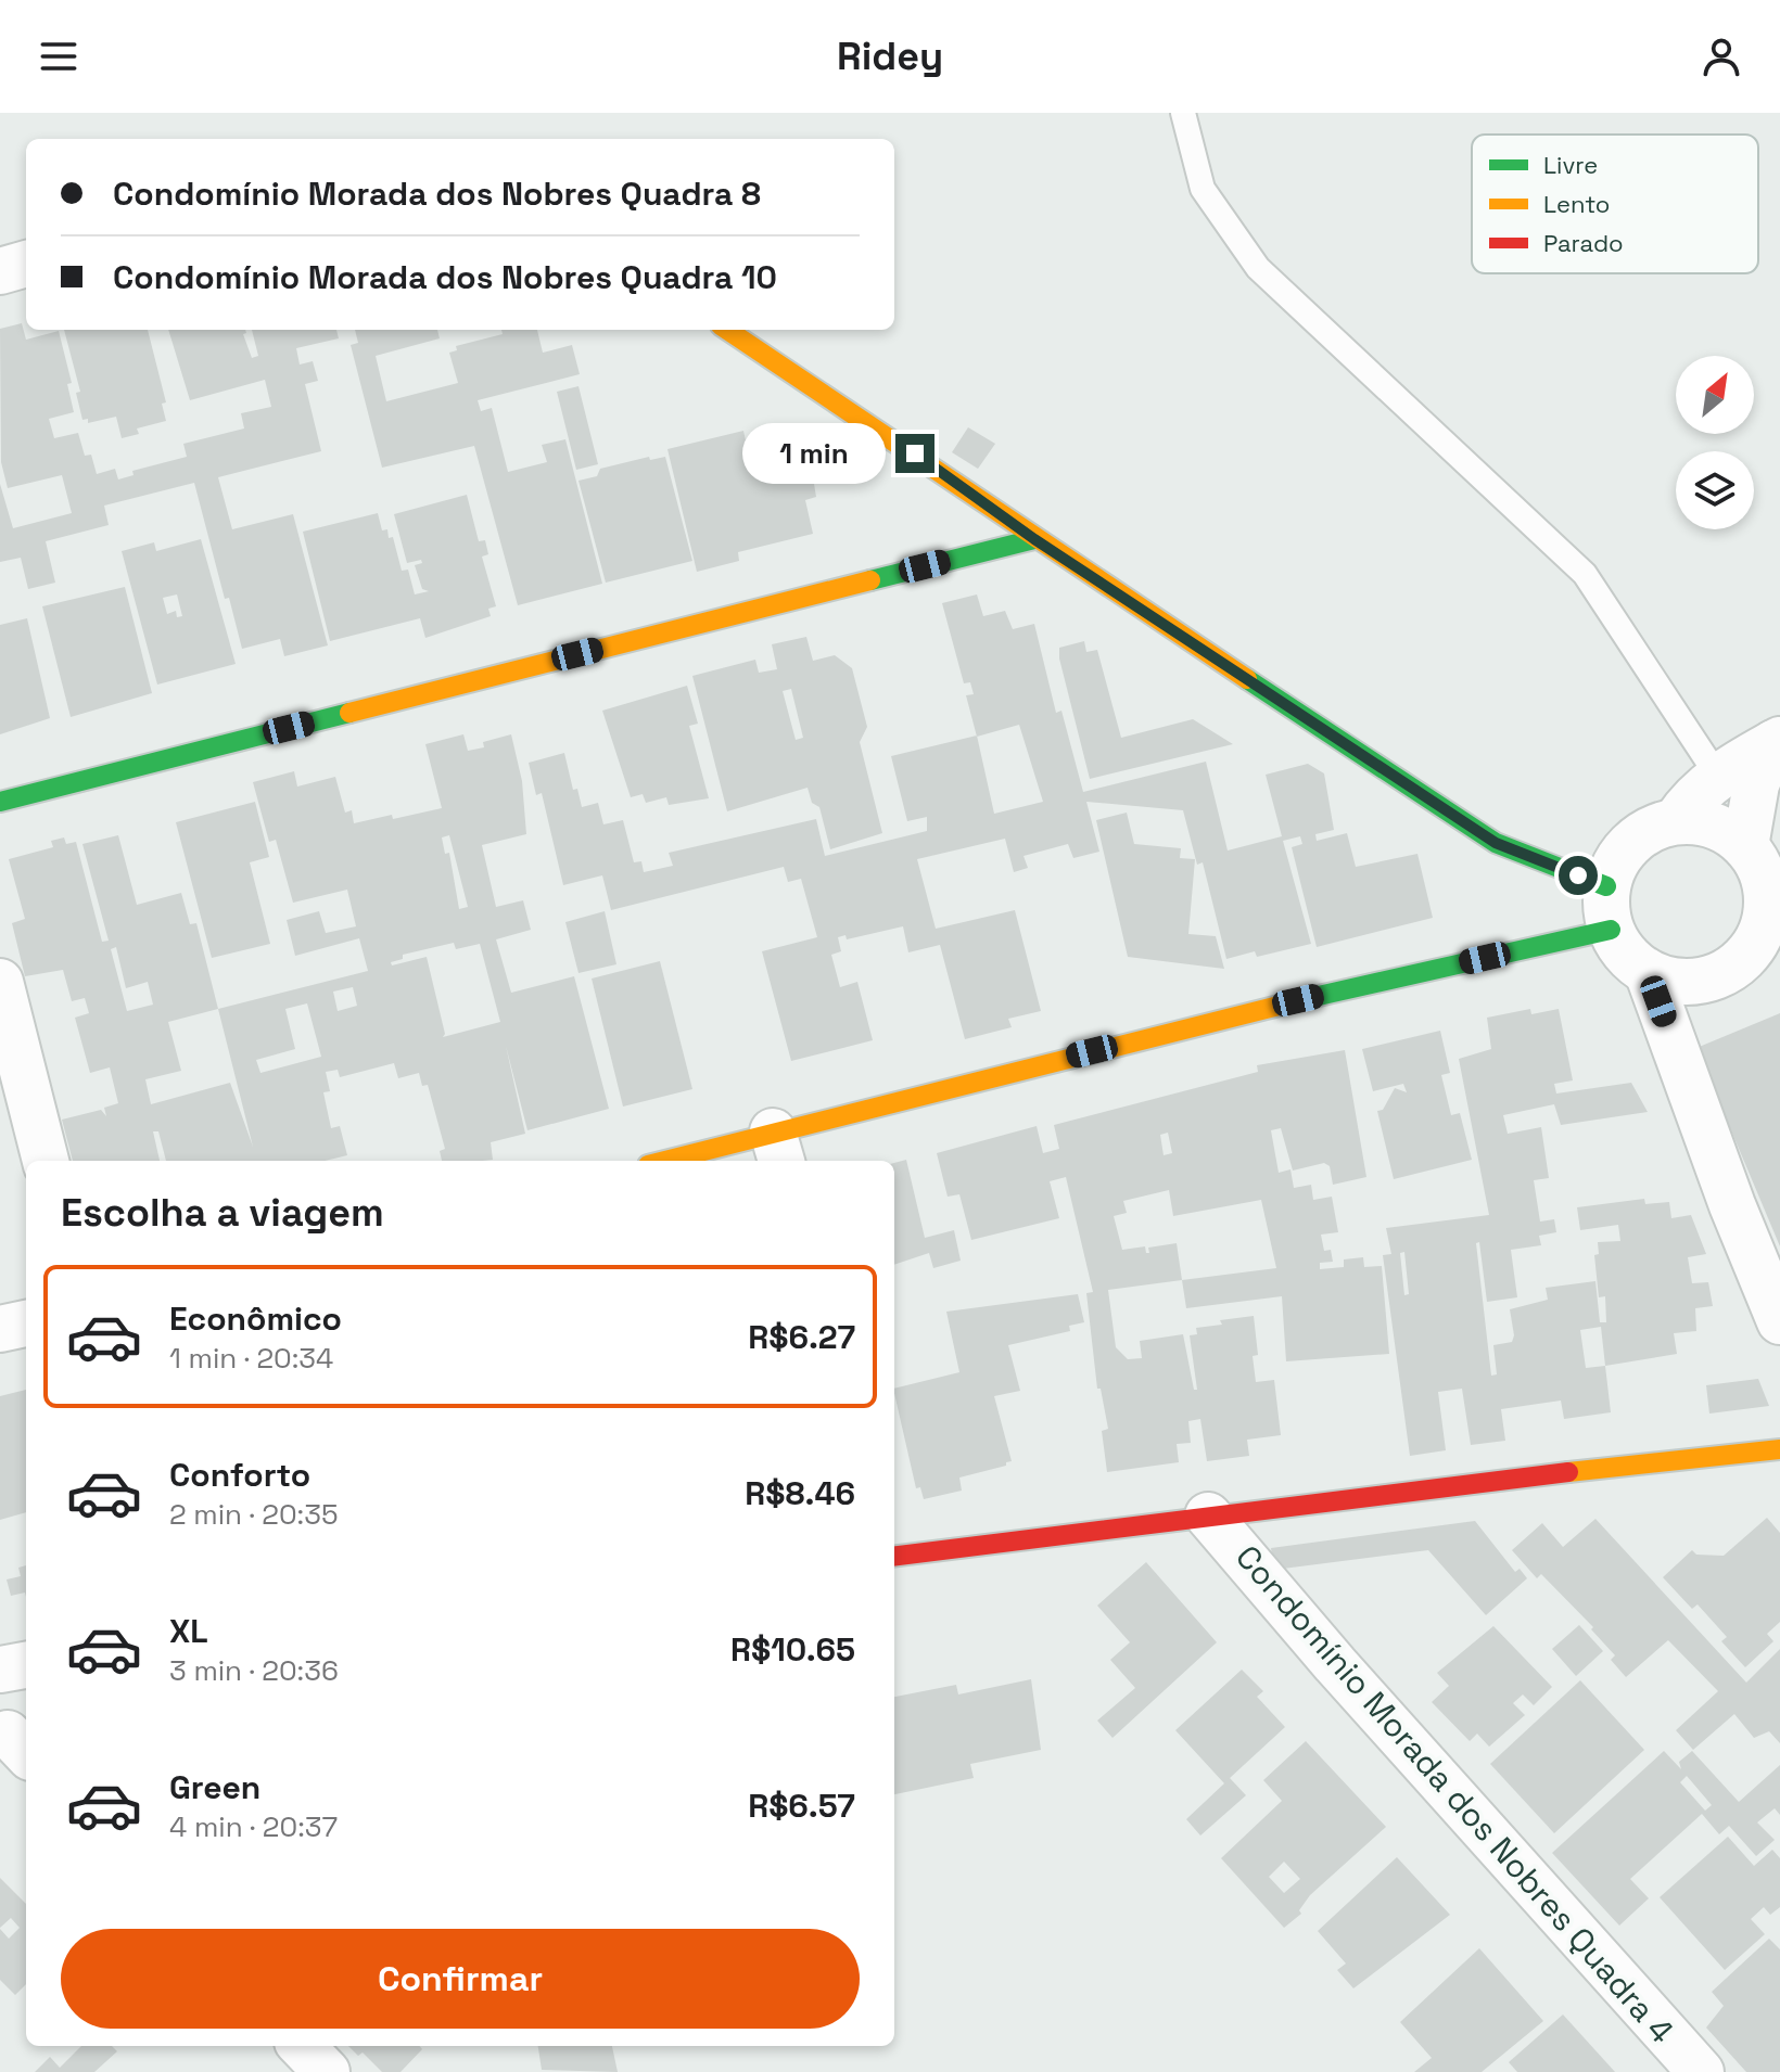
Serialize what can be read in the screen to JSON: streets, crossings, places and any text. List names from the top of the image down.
{
  "streets": {
    "street": ["Condomínio Morada dos Nobres Quadra 4"]
  },
  "legend": ["Livre", "Lento", "Parado"],
  "north": "top right",
  "page": {
    "header": "Ridey",
    "banner": ["Condomínio Morada dos Nobres Quadra 8", "Condomínio Morada dos Nobres Quadra 10"],
    "bubble": "1 min",
    "heading": "Escolha a viagem",
    "list": [
      {
        "name": "Econômico",
        "note": "1 min · 20:34",
        "value": "R$6.27"
      },
      {
        "name": "Conforto",
        "note": "2 min · 20:35",
        "value": "R$8.46"
      },
      {
        "name": "XL",
        "note": "3 min · 20:36",
        "value": "R$10.65"
      },
      {
        "name": "Green",
        "note": "4 min · 20:37",
        "value": "R$6.57"
      }
    ],
    "buttons": "Confirmar"
  }
}
